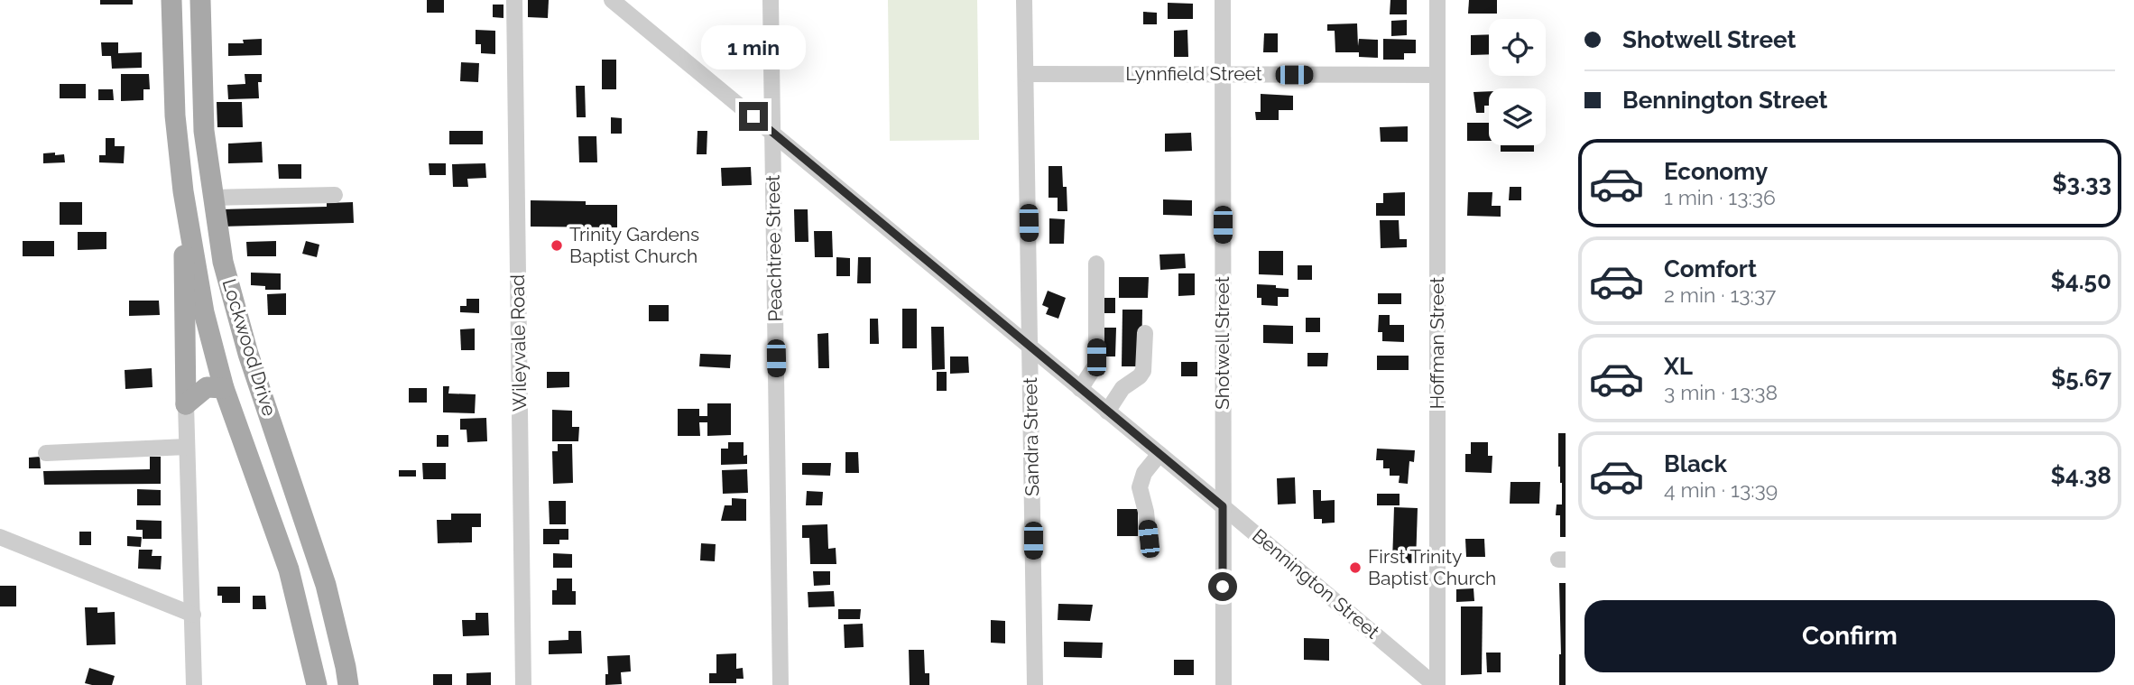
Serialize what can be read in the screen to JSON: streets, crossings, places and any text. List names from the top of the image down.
{
  "streets": {
    "main road": ["Lockwood Drive"],
    "street": [
      "Lynnfield Street",
      "Peachtree Street",
      "Wileyvale Road",
      "Shotwell Street",
      "Hoffman Street",
      "Sandra Street",
      "Bennington Street"
    ]
  },
  "crossings": [
    ["Lynnfield Street", "Shotwell Street"],
    ["Lynnfield Street", "Hoffman Street"],
    ["Lynnfield Street", "Sandra Street"],
    ["Peachtree Street", "Bennington Street"],
    ["Shotwell Street", "Bennington Street"],
    ["Hoffman Street", "Bennington Street"],
    ["Sandra Street", "Bennington Street"]
  ],
  "places": ["Trinity Gardens Baptist Church", "First Trinity Baptist Church"],
  "page": {
    "banner": ["Shotwell Street", "Bennington Street"],
    "bubble": "1 min",
    "list": [
      {
        "name": "Economy",
        "note": "1 min · 13:36",
        "value": "$3.33"
      },
      {
        "name": "Comfort",
        "note": "2 min · 13:37",
        "value": "$4.50"
      },
      {
        "name": "XL",
        "note": "3 min · 13:38",
        "value": "$5.67"
      },
      {
        "name": "Black",
        "note": "4 min · 13:39",
        "value": "$4.38"
      }
    ],
    "buttons": "Confirm"
  }
}
